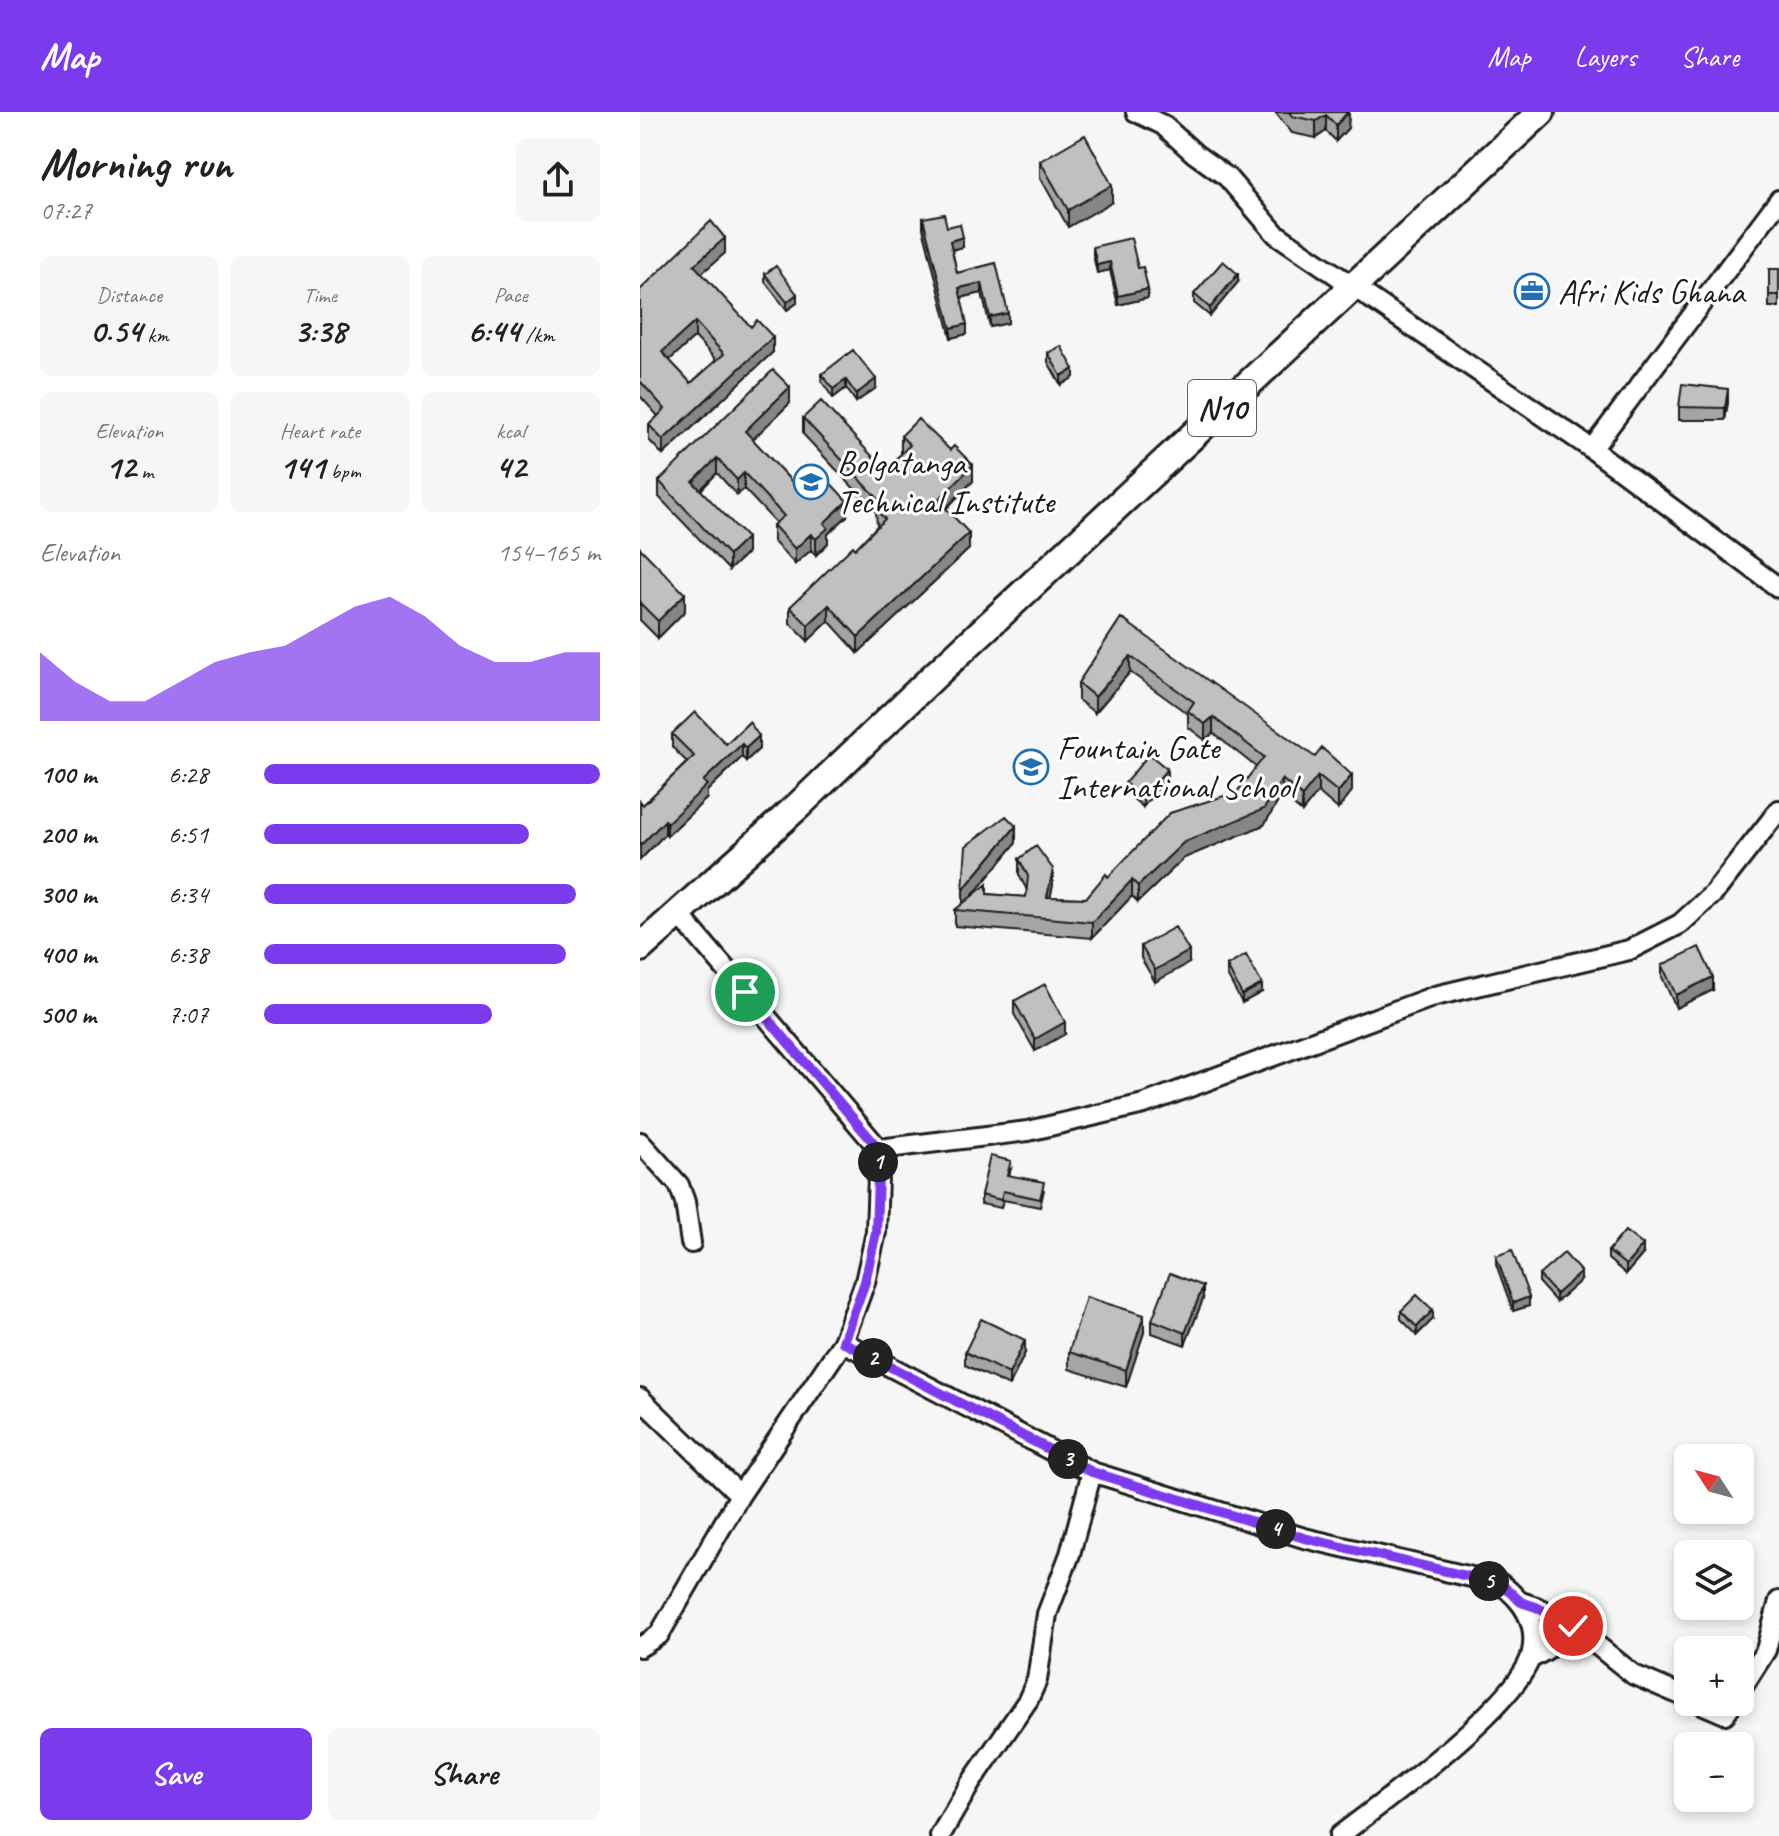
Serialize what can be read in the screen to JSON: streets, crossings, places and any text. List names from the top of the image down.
{
  "streets": {
    "highway": ["N10"]
  },
  "places": {
    "office": ["Afri Kids Ghana"],
    "school or university": ["Bolgatanga Technical Institute", "Fountain Gate International School"]
  },
  "north": "top left",
  "page": {
    "header": "Map",
    "nav": ["Map", "Layers", "Share"],
    "heading": ["Morning run", "07:27"],
    "stats": [
      ["Distance", "0.54 km"],
      ["Time", "3:38"],
      ["Pace", "6:44 /km"],
      ["Elevation", "12 m"],
      ["Heart rate", "141 bpm"],
      ["kcal", "42"]
    ],
    "chart": ["Elevation", "154–165 m"],
    "list": [
      {
        "name": "100 m",
        "note": "6:28"
      },
      {
        "name": "200 m",
        "note": "6:51"
      },
      {
        "name": "300 m",
        "note": "6:34"
      },
      {
        "name": "400 m",
        "note": "6:38"
      },
      {
        "name": "500 m",
        "note": "7:07"
      }
    ],
    "pins": [
      "1",
      "2",
      "3",
      "4",
      "5"
    ],
    "map_buttons": ["+", "−"],
    "buttons": ["Save", "Share"]
  }
}
